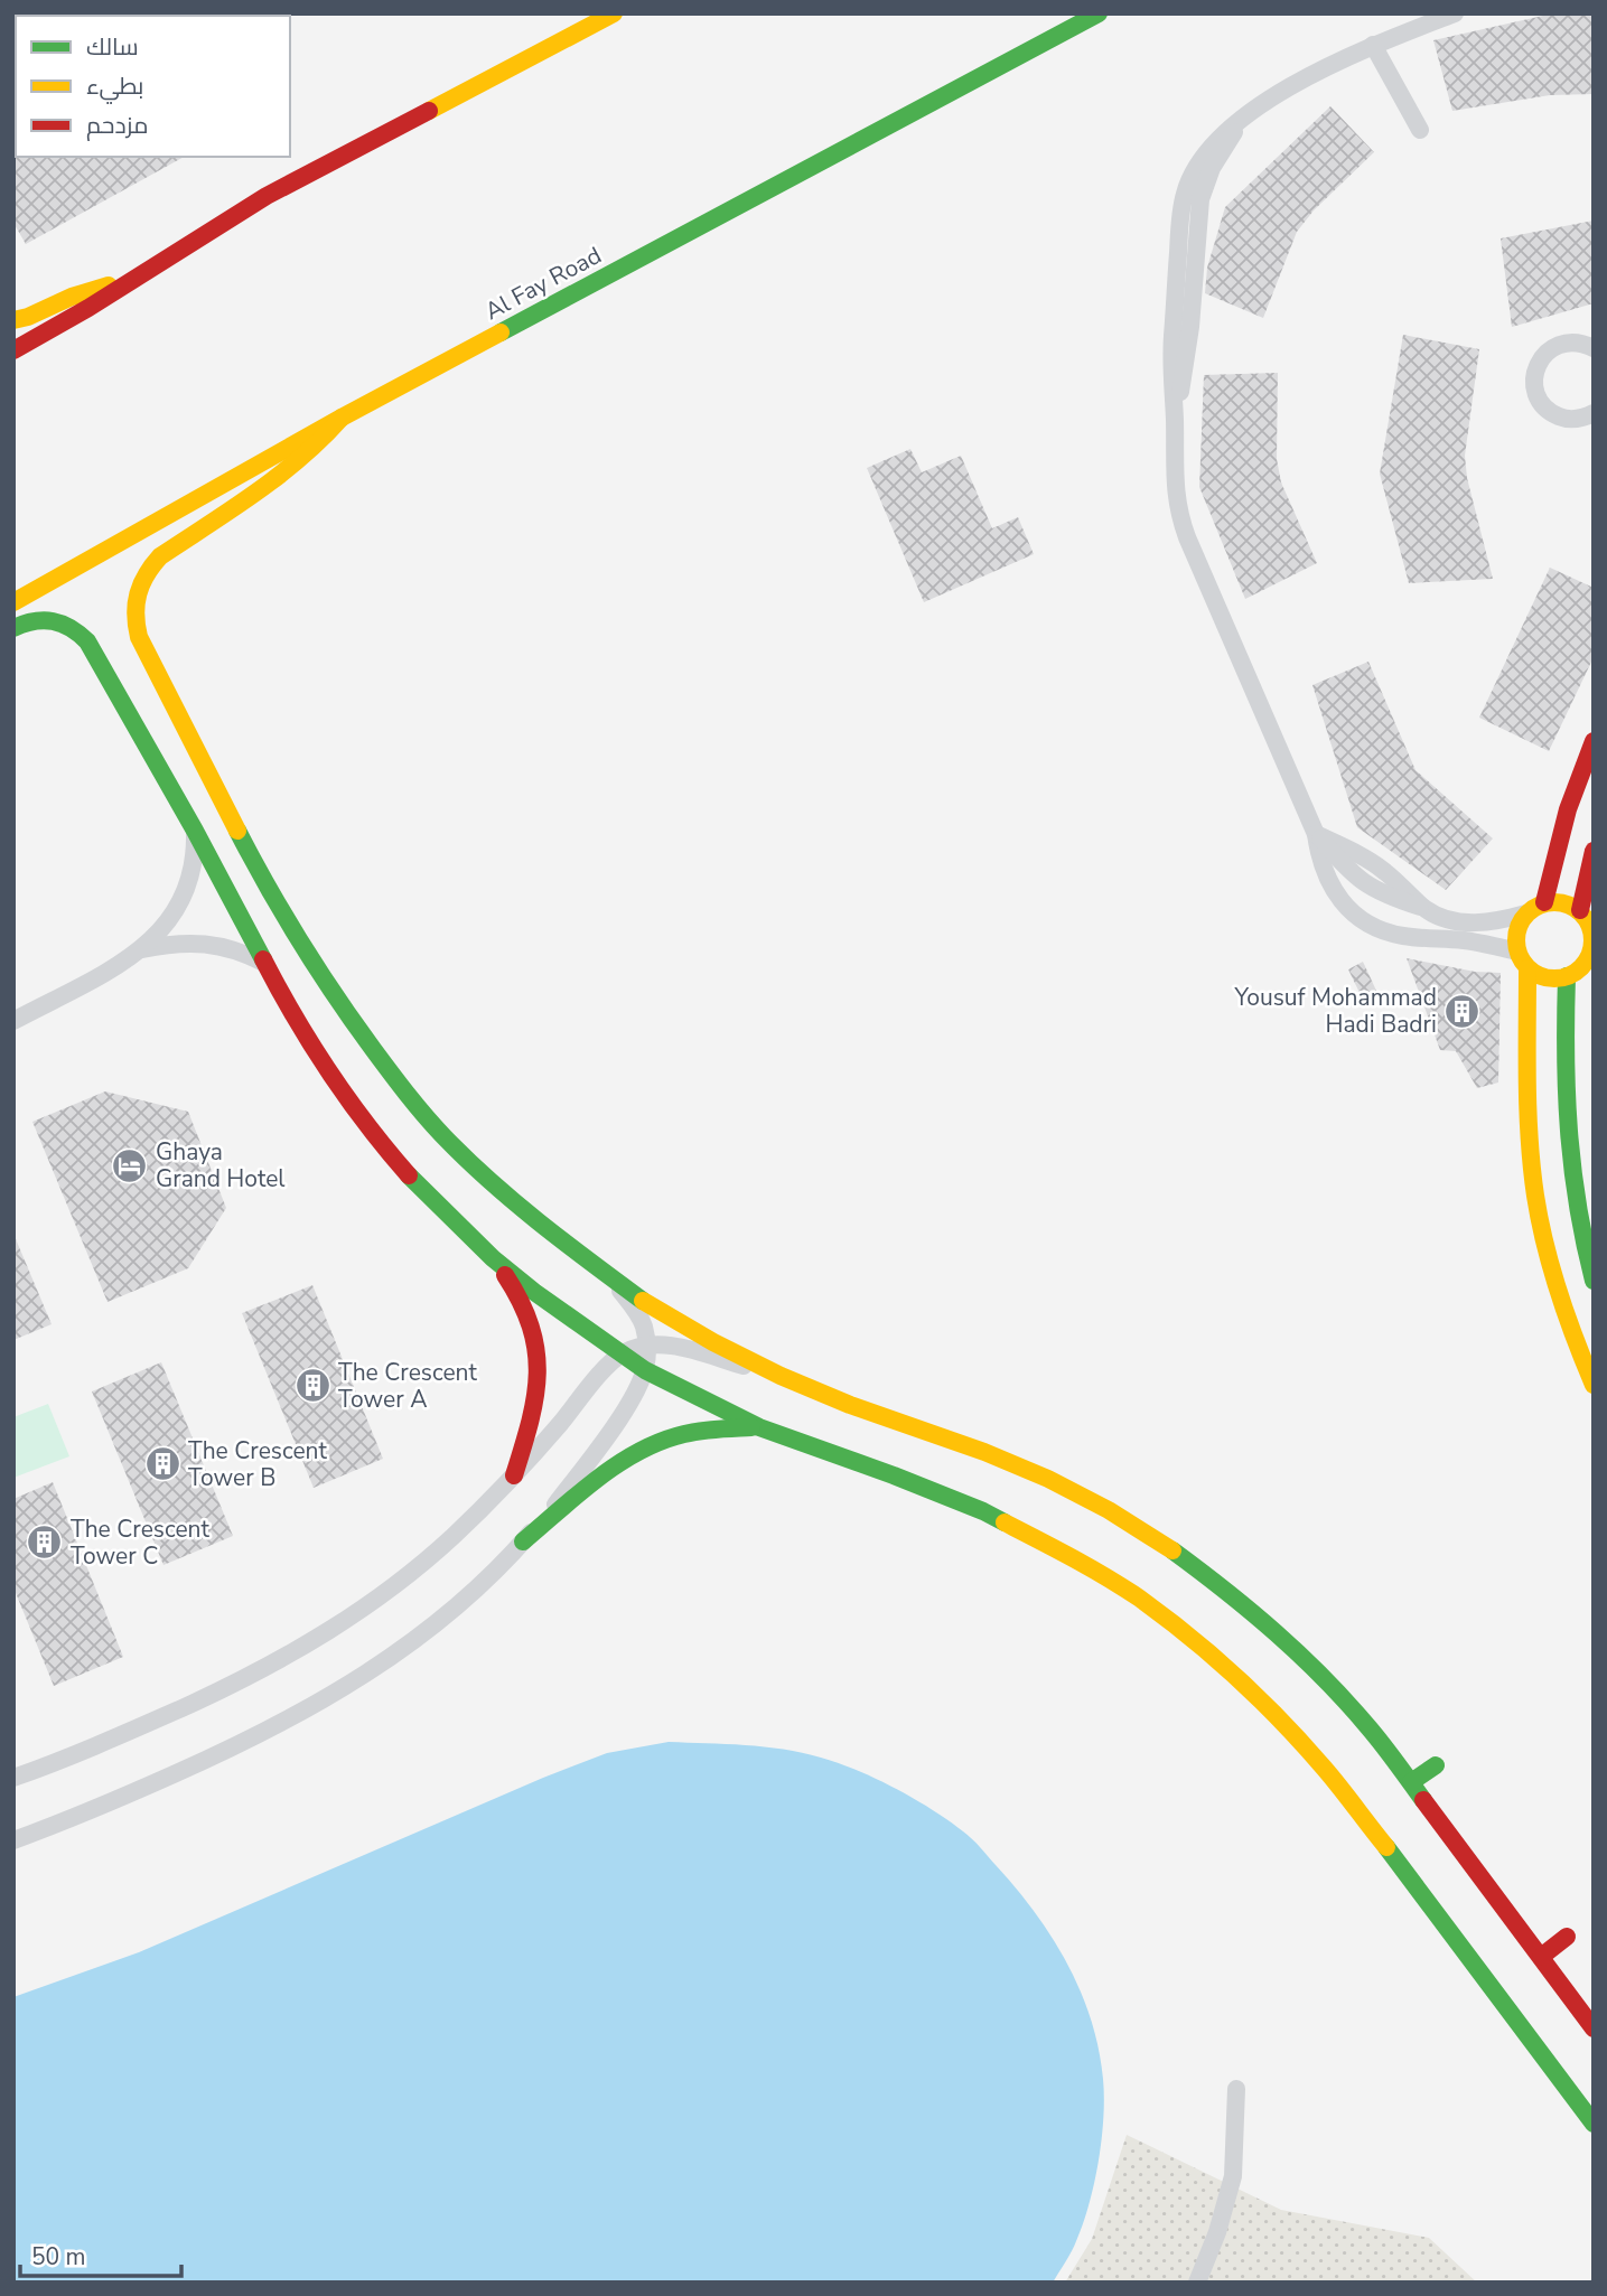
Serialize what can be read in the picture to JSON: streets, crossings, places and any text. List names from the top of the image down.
{
  "streets": {
    "street": ["Al Fay Road"]
  },
  "places": {
    "building": [
      "Yousuf Mohammad Hadi Badri",
      "The Crescent Tower A",
      "The Crescent Tower B",
      "The Crescent Tower C"
    ],
    "hotel": ["Ghaya Grand Hotel"]
  },
  "legend": ["سالك", "بطيء", "مزدحم"],
  "scale_bar": "50 m"
}
